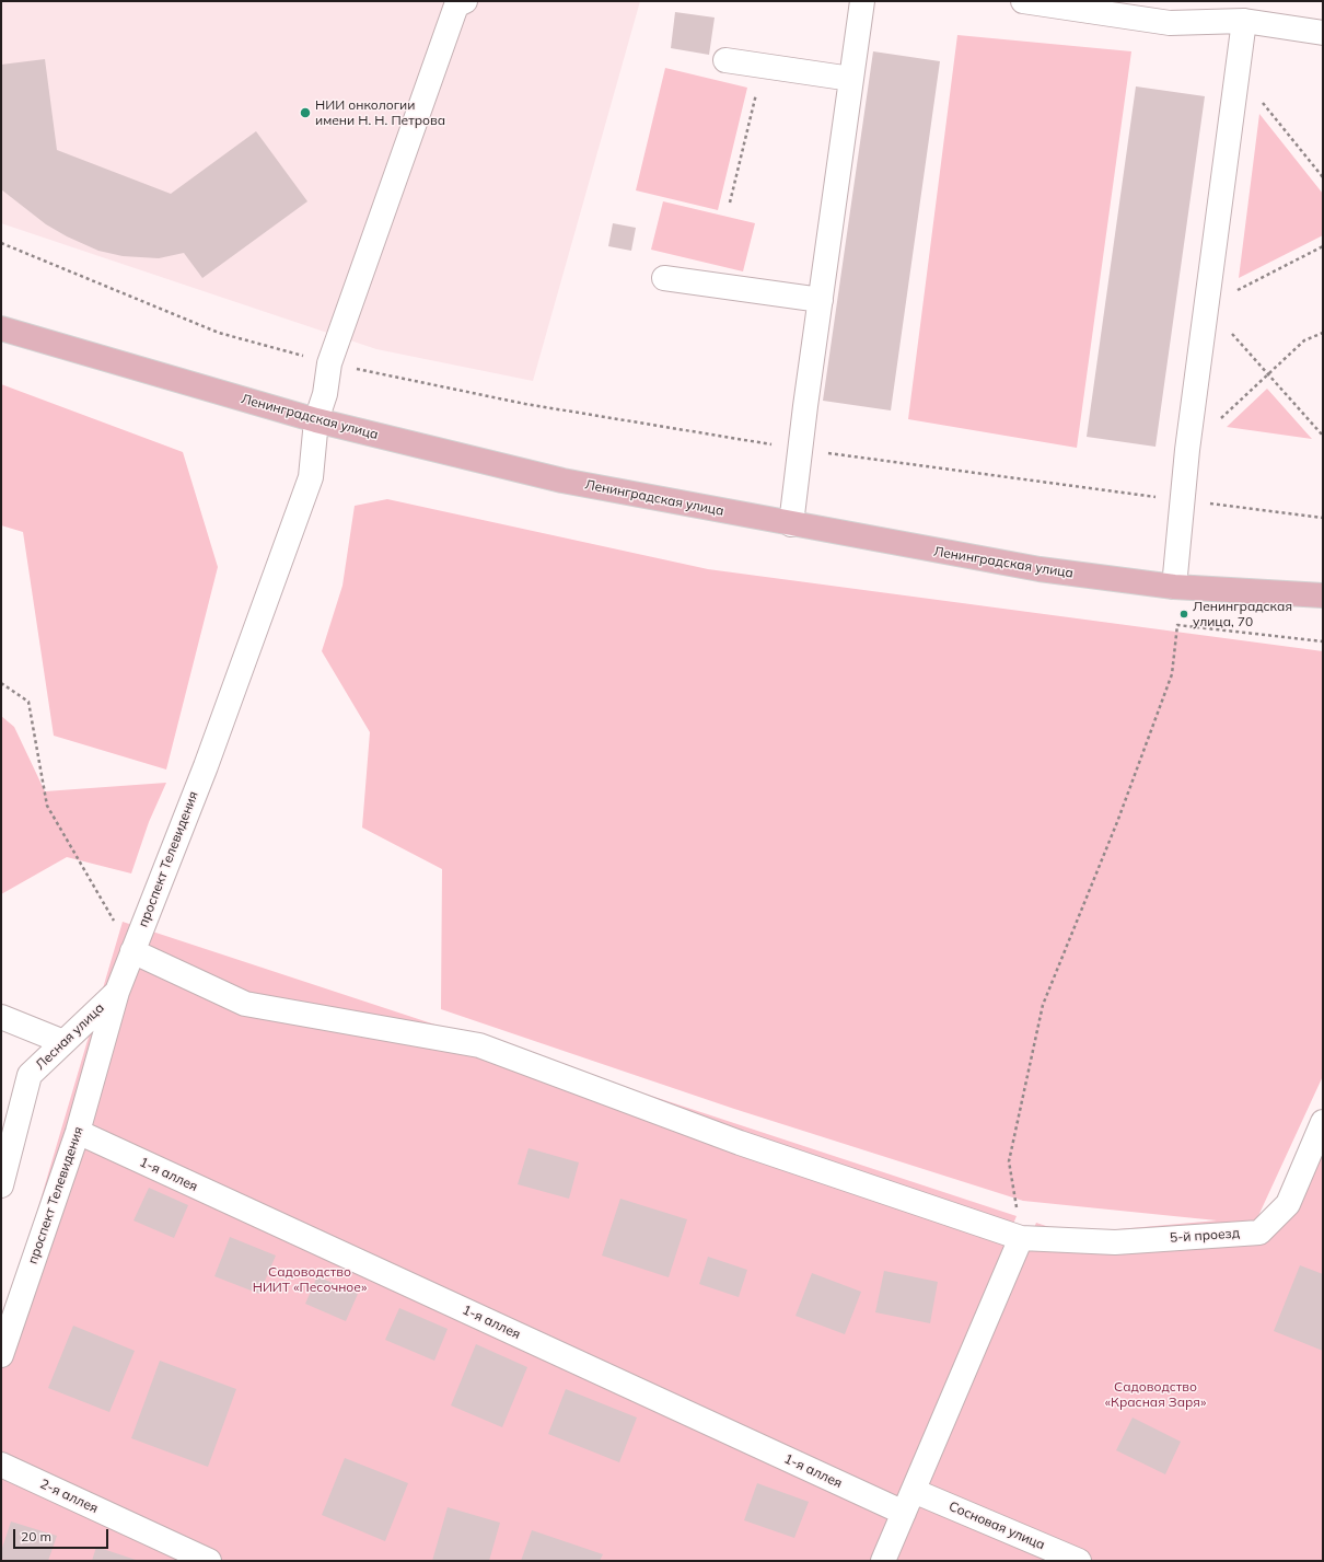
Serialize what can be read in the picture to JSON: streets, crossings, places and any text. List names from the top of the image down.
{
  "streets": {
    "main road": ["Ленинградская улица"],
    "street": [
      "проспект Телевидения",
      "Лесная улица",
      "1-я аллея",
      "5-й проезд",
      "2-я аллея",
      "Сосновая улица"
    ]
  },
  "crossings": [
    ["Ленинградская улица", "проспект Телевидения"],
    ["проспект Телевидения", "Лесная улица"],
    ["проспект Телевидения", "1-я аллея"],
    ["проспект Телевидения", "5-й проезд"]
  ],
  "parks": ["Садоводство НИИТ «Песочное»", "Садоводство «Красная Заря»"],
  "places": ["НИИ онкологии имени Н. Н. Петрова", "Ленинградская улица, 70"],
  "scale_bar": "20 m"
}
